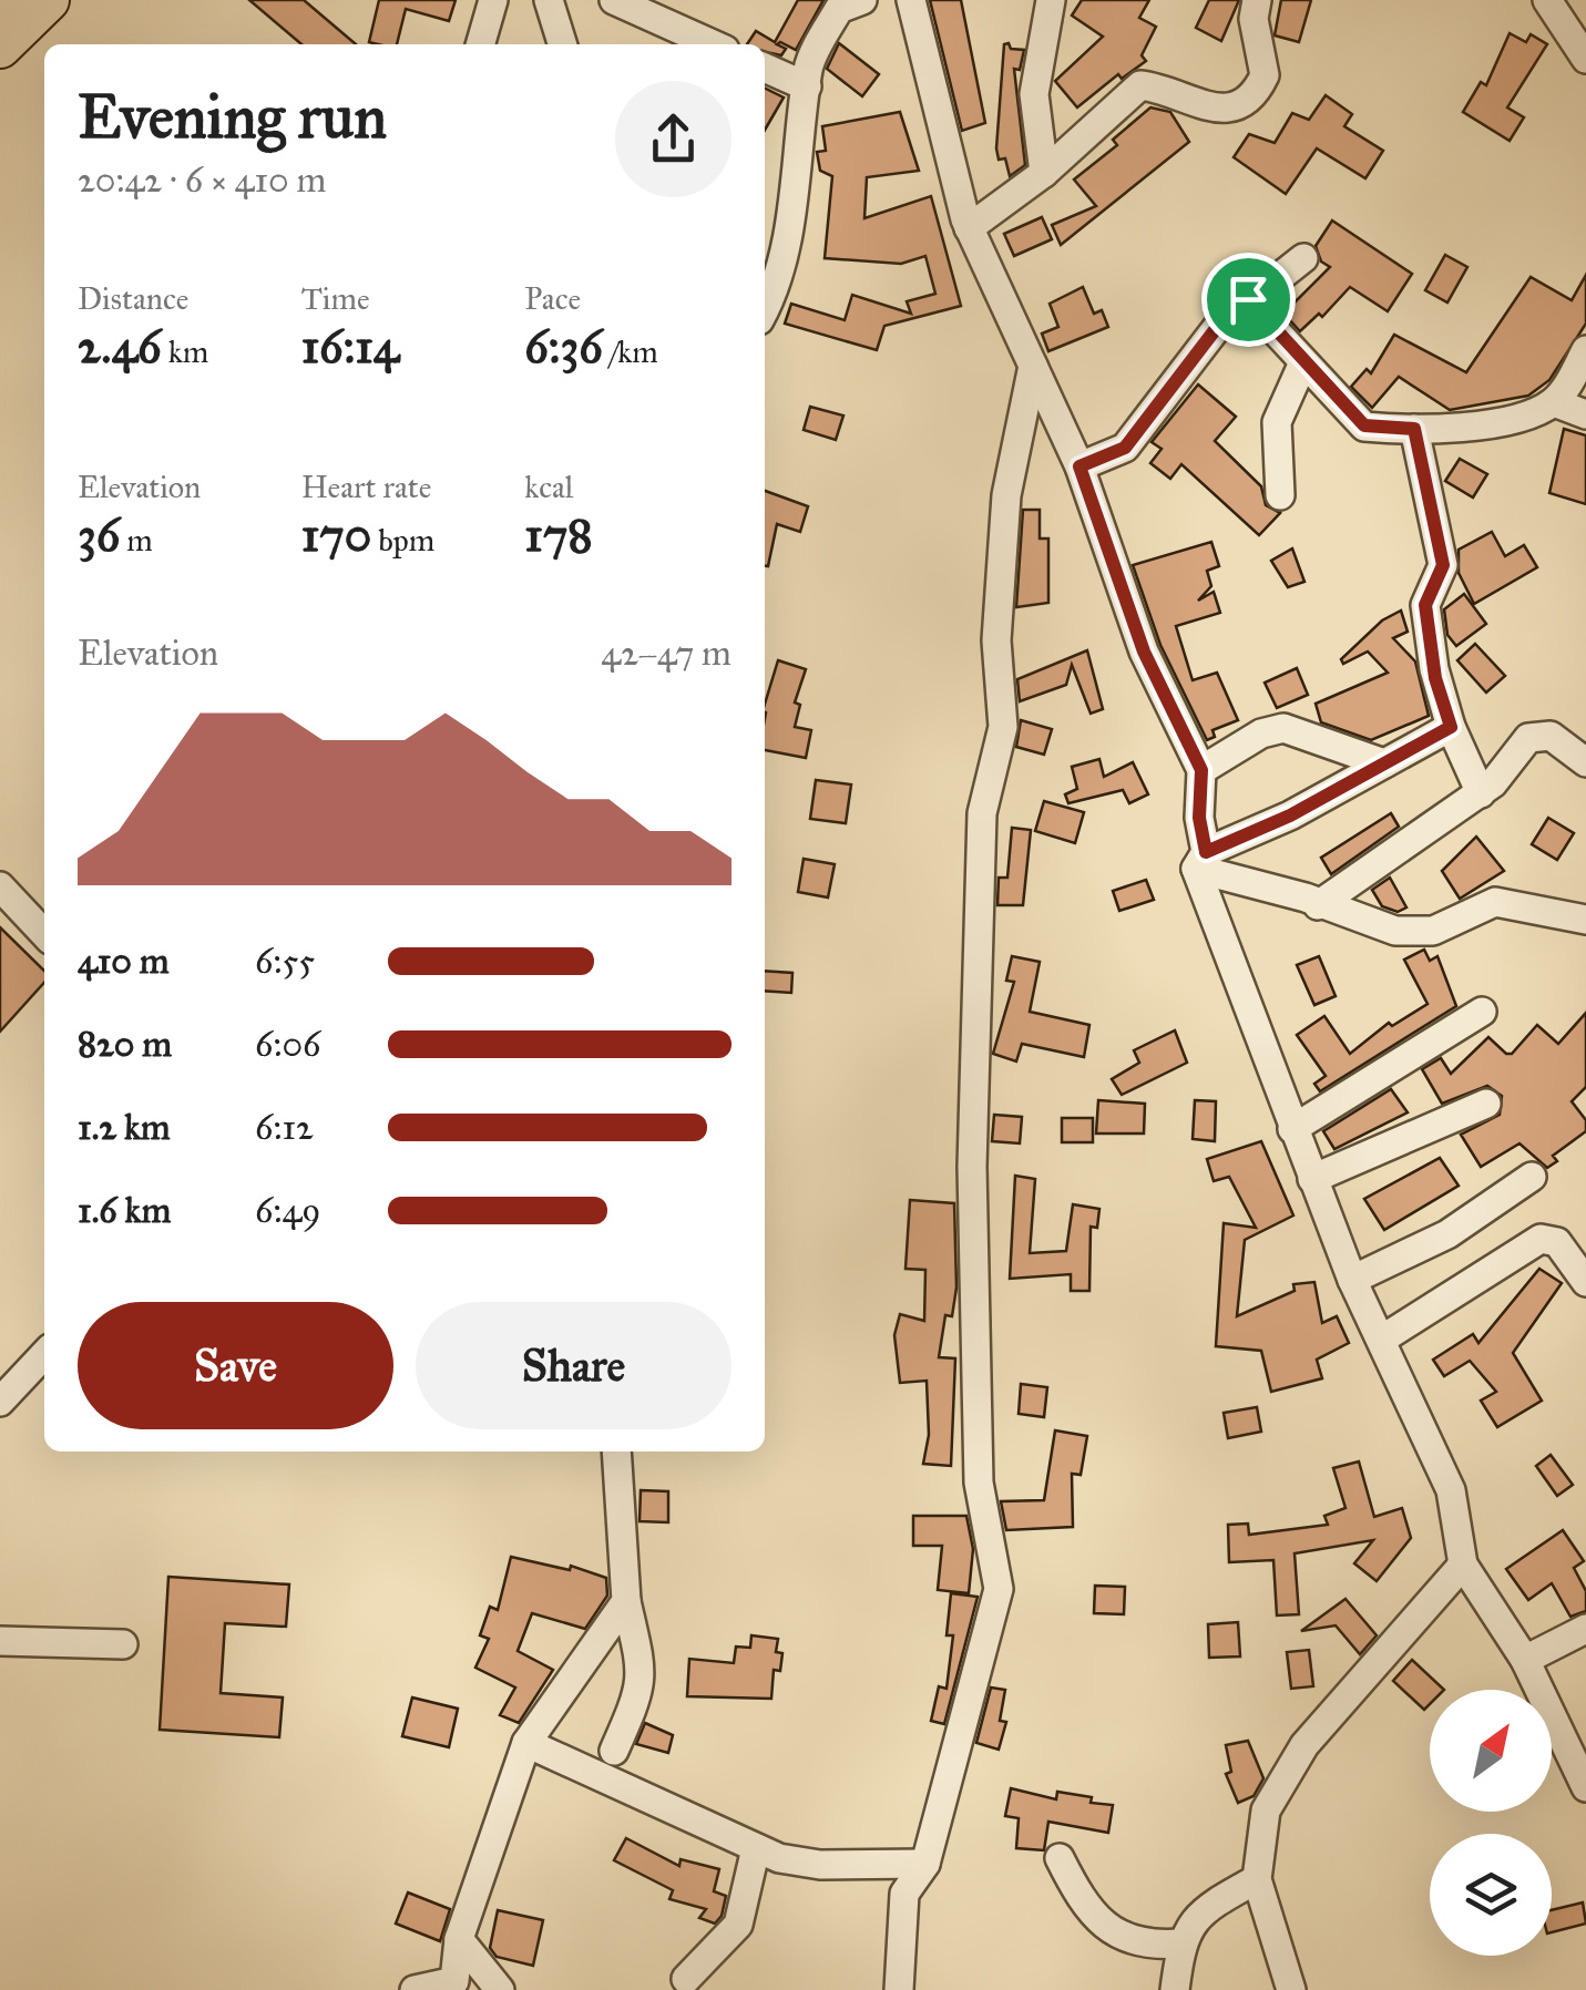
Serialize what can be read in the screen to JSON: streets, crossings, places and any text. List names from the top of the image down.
{
  "north": "top right",
  "page": {
    "heading": ["Evening run", "20:42 · 6 × 410 m"],
    "stats": [
      ["Distance", "2.46 km"],
      ["Time", "16:14"],
      ["Pace", "6:36 /km"],
      ["Elevation", "36 m"],
      ["Heart rate", "170 bpm"],
      ["kcal", "178"]
    ],
    "chart": ["Elevation", "42–47 m"],
    "list": [
      {
        "name": "410 m",
        "note": "6:55"
      },
      {
        "name": "820 m",
        "note": "6:06"
      },
      {
        "name": "1.2 km",
        "note": "6:12"
      },
      {
        "name": "1.6 km",
        "note": "6:49"
      }
    ],
    "buttons": ["Save", "Share"]
  }
}
